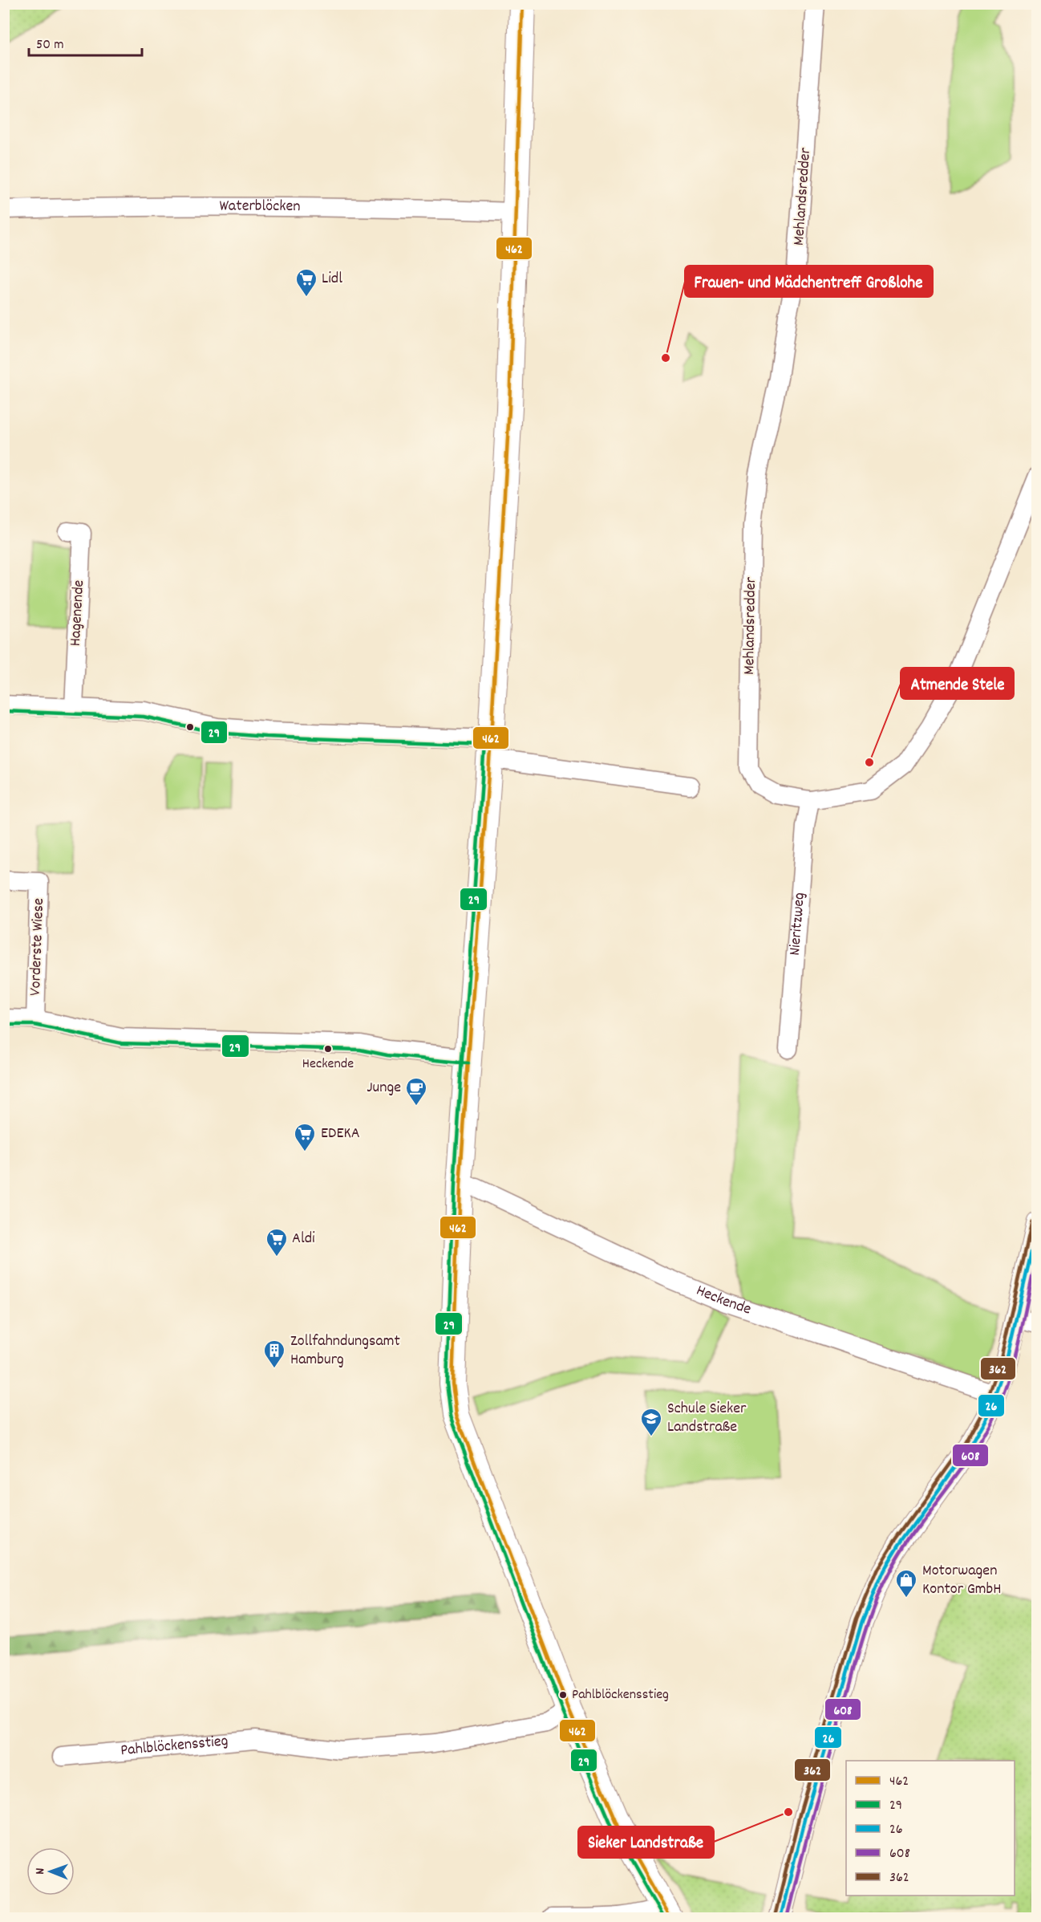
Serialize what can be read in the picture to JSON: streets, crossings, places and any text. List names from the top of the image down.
{
  "streets": {
    "street": [
      "Mehlandsredder",
      "Waterblöcken",
      "Hagenende",
      "Nieritzweg",
      "Vorderste Wiese",
      "Heckende",
      "Pahlblöckensstieg"
    ]
  },
  "crossings": [
    ["Mehlandsredder", "Nieritzweg"]
  ],
  "places": {
    "supermarket": ["Lidl", "EDEKA", "Aldi"],
    "other": [
      "Frauen- und Mädchentreff Großlohe",
      "Atmende Stele",
      "Heckende",
      "Pahlblöckensstieg",
      "Sieker Landstraße"
    ],
    "cafe": ["Junge"],
    "building": ["Zollfahndungsamt Hamburg"],
    "school or university": ["Schule Sieker Landstraße"],
    "shop": ["Motorwagen Kontor GmbH"]
  },
  "lines": [
    "transit line 462",
    "transit line 29",
    "transit line 362",
    "transit line 26",
    "transit line 608"
  ],
  "legend": [
    "462",
    "29",
    "26",
    "608",
    "362"
  ],
  "scale_bar": "50 m",
  "north": "left"
}
